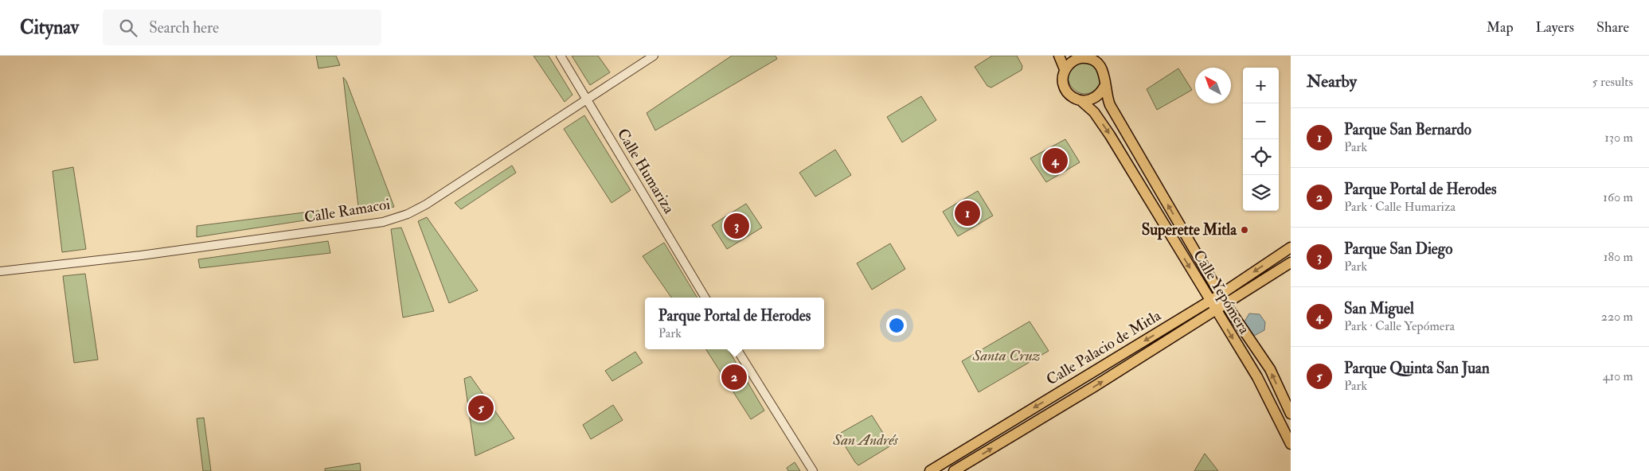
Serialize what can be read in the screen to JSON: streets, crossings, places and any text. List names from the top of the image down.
{
  "streets": {
    "main road": ["Calle Yepómera", "Calle Palacio de Mitla"],
    "street": ["Calle Humariza", "Calle Ramacoi"]
  },
  "crossings": [
    ["Calle Humariza", "Calle Ramacoi"],
    ["Calle Yepómera", "Calle Palacio de Mitla"]
  ],
  "parks": ["Santa Cruz", "San Andrés"],
  "places": ["Superette Mitla"],
  "north": "top left",
  "page": {
    "header": "Citynav",
    "search": "Search here",
    "nav": ["Map", "Layers", "Share"],
    "heading": ["Nearby", "5 results"],
    "map_buttons": ["+", "−"],
    "list": [
      {
        "mark": "1",
        "name": "Parque San Bernardo",
        "note": "Park",
        "value": "130 m"
      },
      {
        "mark": "2",
        "name": "Parque Portal de Herodes",
        "note": "Park · Calle Humariza",
        "value": "160 m"
      },
      {
        "mark": "3",
        "name": "Parque San Diego",
        "note": "Park",
        "value": "180 m"
      },
      {
        "mark": "4",
        "name": "San Miguel",
        "note": "Park · Calle Yepómera",
        "value": "220 m"
      },
      {
        "mark": "5",
        "name": "Parque Quinta San Juan",
        "note": "Park",
        "value": "410 m"
      }
    ],
    "pins": [
      "4",
      "1",
      "3",
      "2",
      "5"
    ],
    "popup": ["Parque Portal de Herodes", "Park"]
  }
}
